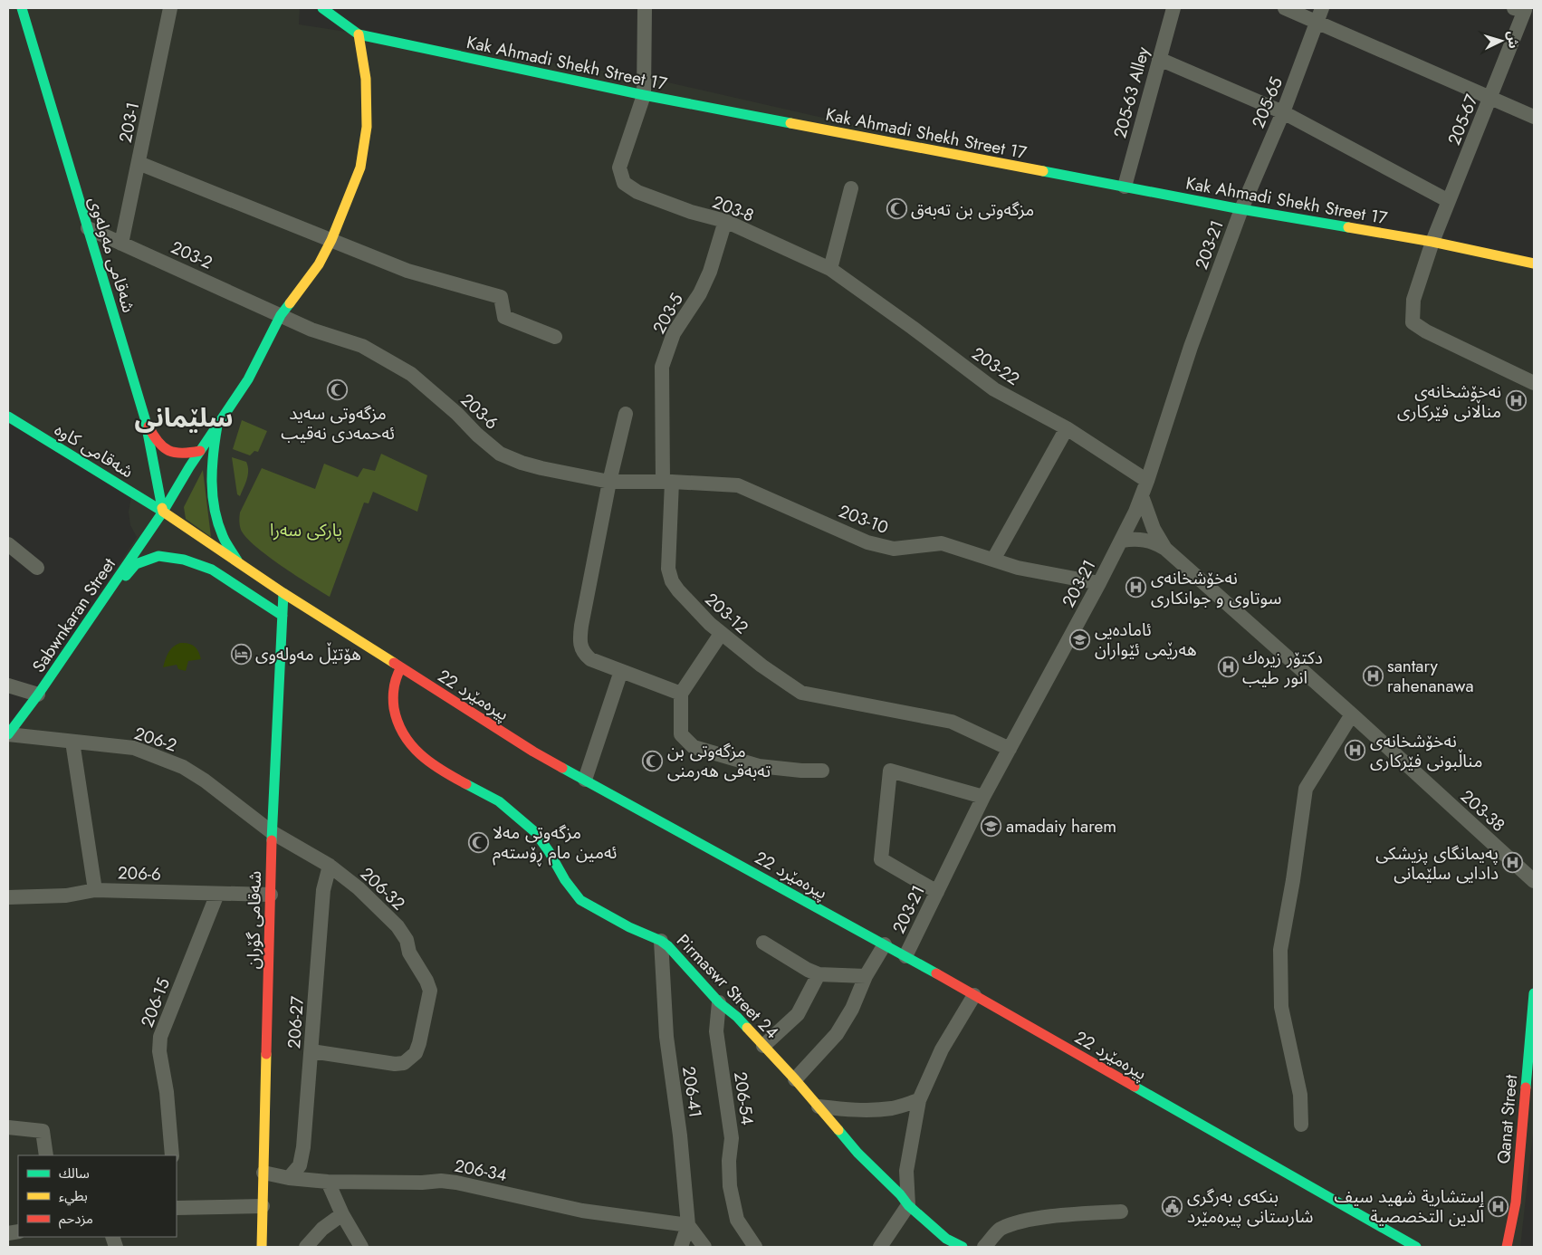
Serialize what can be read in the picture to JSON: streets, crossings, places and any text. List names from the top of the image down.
{
  "streets": {
    "main road": [
      "Kak Ahmadi Shekh Street 17",
      "شەقامی مەولەوی",
      "شەقامی کاوە",
      "Sabwnkaran Street",
      "22 پیرەمێرد",
      "شەقامی گۆران",
      "Pirmaswr Street 24",
      "Qanat Street"
    ],
    "street": [
      "205-63 Alley",
      "205-65",
      "205-67",
      "203-1",
      "203-8",
      "203-21",
      "203-2",
      "203-5",
      "203-22",
      "203-6",
      "203-10",
      "203-12",
      "206-2",
      "203-38",
      "206-6",
      "206-32",
      "206-15",
      "206-27",
      "206-41",
      "206-54",
      "206-34"
    ]
  },
  "crossings": [
    ["Kak Ahmadi Shekh Street 17", "205-63 Alley"],
    ["Kak Ahmadi Shekh Street 17", "205-65"],
    ["Kak Ahmadi Shekh Street 17", "205-67"],
    ["Kak Ahmadi Shekh Street 17", "203-8"],
    ["Kak Ahmadi Shekh Street 17", "203-21"],
    ["Kak Ahmadi Shekh Street 17", "Sabwnkaran Street"],
    ["205-65", "203-21"],
    ["203-1", "203-2"],
    ["203-8", "203-5"],
    ["203-8", "203-22"],
    ["203-21", "203-22"],
    ["203-21", "203-10"],
    ["203-21", "203-12"],
    ["203-21", "22 پیرەمێرد"],
    ["203-21", "203-38"],
    ["شەقامی مەولەوی", "203-2"],
    ["شەقامی مەولەوی", "شەقامی کاوە"],
    ["شەقامی مەولەوی", "Sabwnkaran Street"],
    ["شەقامی مەولەوی", "22 پیرەمێرد"],
    ["203-2", "203-6"],
    ["203-2", "Sabwnkaran Street"],
    ["203-5", "203-6"],
    ["203-5", "203-10"],
    ["203-5", "203-12"],
    ["203-6", "203-10"],
    ["203-6", "203-12"],
    ["203-6", "Sabwnkaran Street"],
    ["شەقامی کاوە", "Sabwnkaran Street"],
    ["شەقامی کاوە", "22 پیرەمێرد"],
    ["203-10", "203-12"],
    ["Sabwnkaran Street", "22 پیرەمێرد"],
    ["Sabwnkaran Street", "206-2"],
    ["22 پیرەمێرد", "شەقامی گۆران"],
    ["22 پیرەمێرد", "Pirmaswr Street 24"],
    ["206-2", "206-32"],
    ["206-2", "شەقامی گۆران"],
    ["206-6", "شەقامی گۆران"],
    ["206-6", "206-15"],
    ["206-32", "شەقامی گۆران"],
    ["206-32", "206-27"],
    ["شەقامی گۆران", "206-34"],
    ["Pirmaswr Street 24", "206-41"],
    ["Pirmaswr Street 24", "206-54"],
    ["206-27", "206-34"],
    ["206-41", "206-34"]
  ],
  "districts": ["سلێمانی"],
  "parks": ["پارکی سەرا"],
  "places": {
    "mosque": [
      "مزگەوتی بن تەبەق",
      "مزگەوتی سەید ئەحمەدی نەقیب",
      "مزگەوتی بن تەبەقی هەرمنی",
      "مزگەوتی مەلا ئەمین مام ڕۆستەم"
    ],
    "hospital": [
      "نەخۆشخانەی مناڵانی فێركاری",
      "نەخۆشخانەی سوتاوی و جوانکاری",
      "دکتۆر زیرەك انور طیب",
      "santary rahenanawa",
      "نەخۆشخانەی مناڵبونی فێرکاری",
      "پەیمانگای پزیشکی دادایی سلێمانی",
      "ٳستشارية شهيد سیف الدين التخصصية"
    ],
    "school or university": ["ئامادەیی ھەرێمی ئێواران", "amadaiy harem"],
    "hotel": ["هۆتێڵ مەولەوی"],
    "public building": ["بنکەی بەرگری شارستانی پیرەمێرد"]
  },
  "legend": ["سالك", "بطيء", "مزدحم"],
  "north": "right"
}
